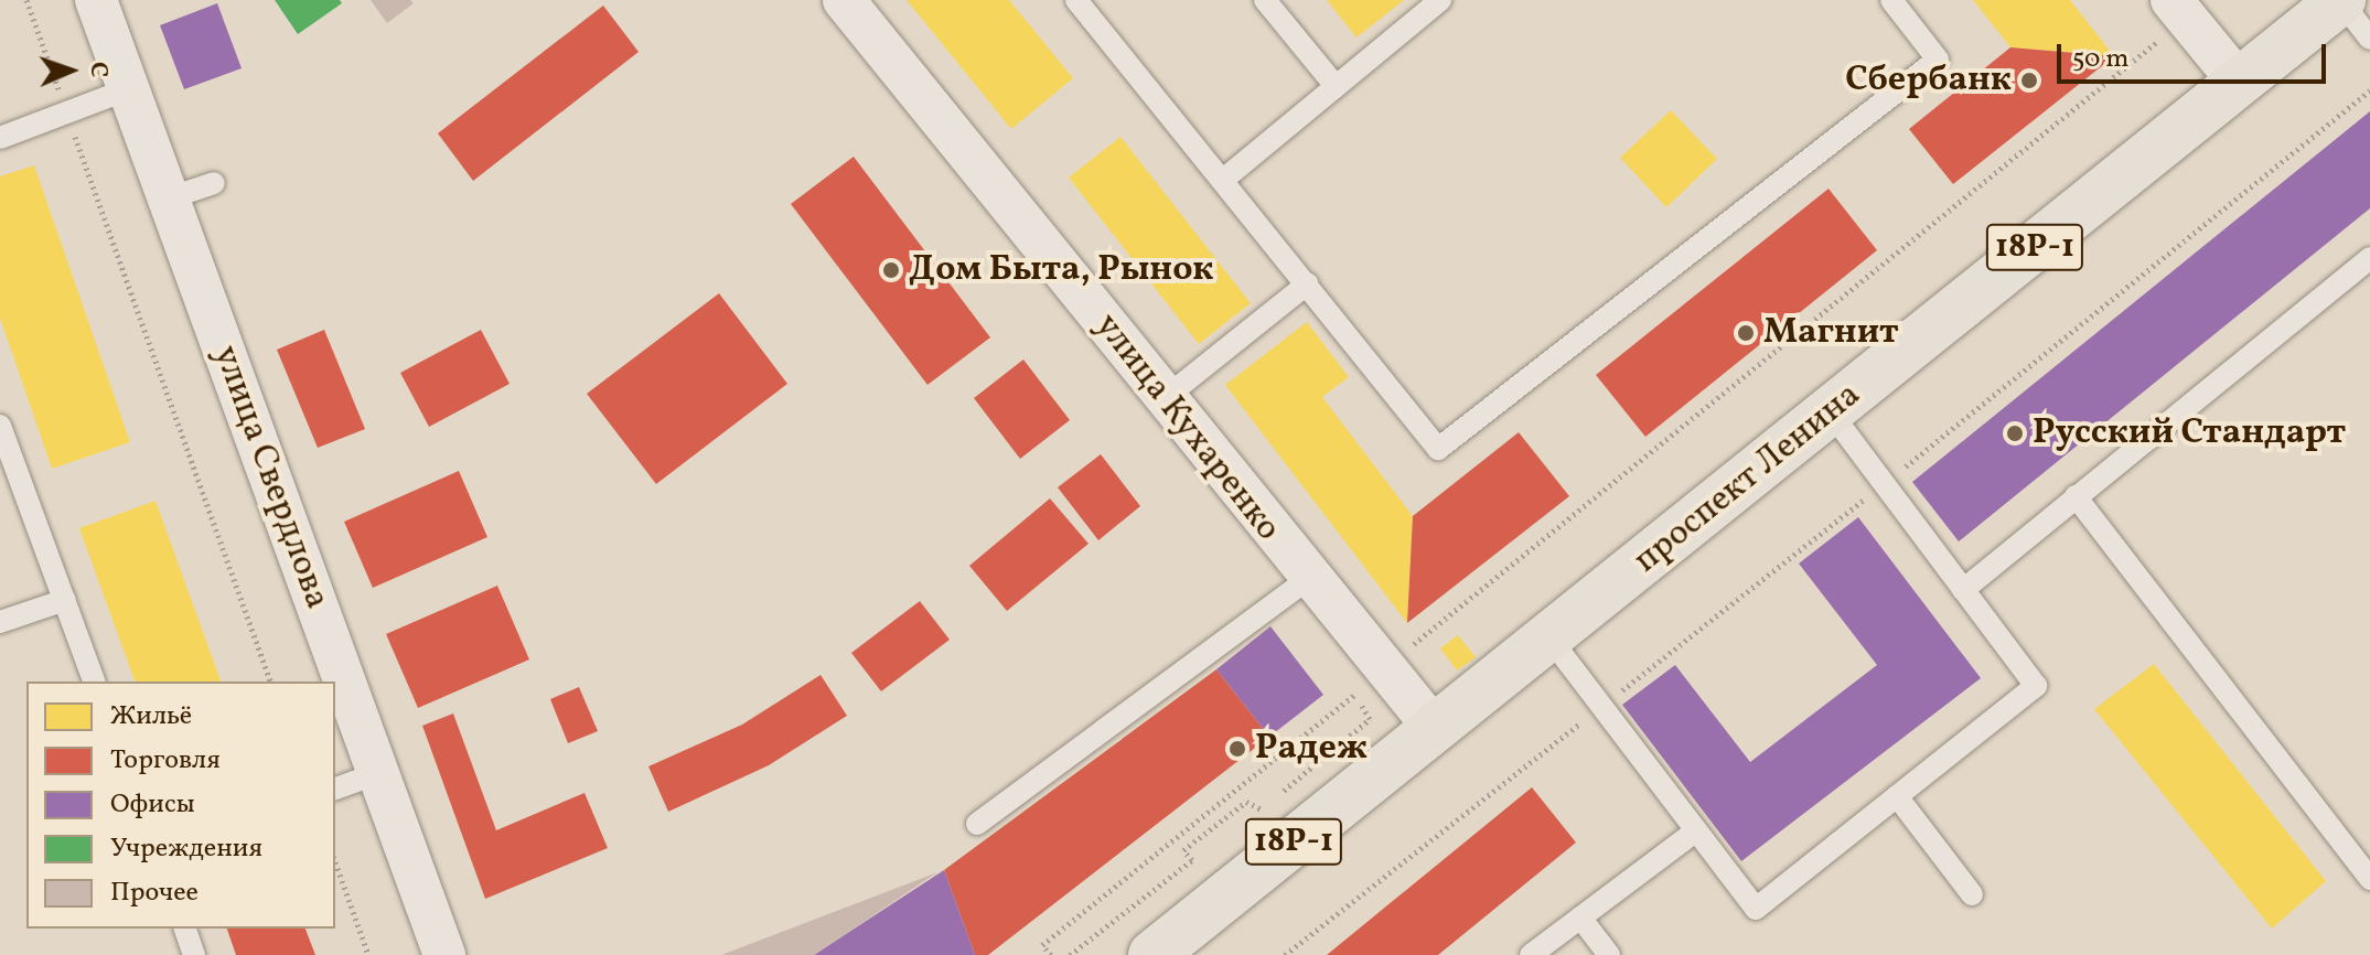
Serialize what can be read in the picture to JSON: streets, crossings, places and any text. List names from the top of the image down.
{
  "streets": {
    "main road": ["18Р-1", "проспект Ленина"],
    "street": ["улица Кухаренко", "улица Свердлова"]
  },
  "crossings": [
    ["улица Кухаренко", "проспект Ленина"]
  ],
  "places": [
    "Сбербанк",
    "Дом Быта, Рынок",
    "Магнит",
    "Русский Стандарт",
    "Радеж"
  ],
  "legend": [
    "Жильё",
    "Торговля",
    "Офисы",
    "Учреждения",
    "Прочее"
  ],
  "scale_bar": "50 m",
  "north": "right"
}
